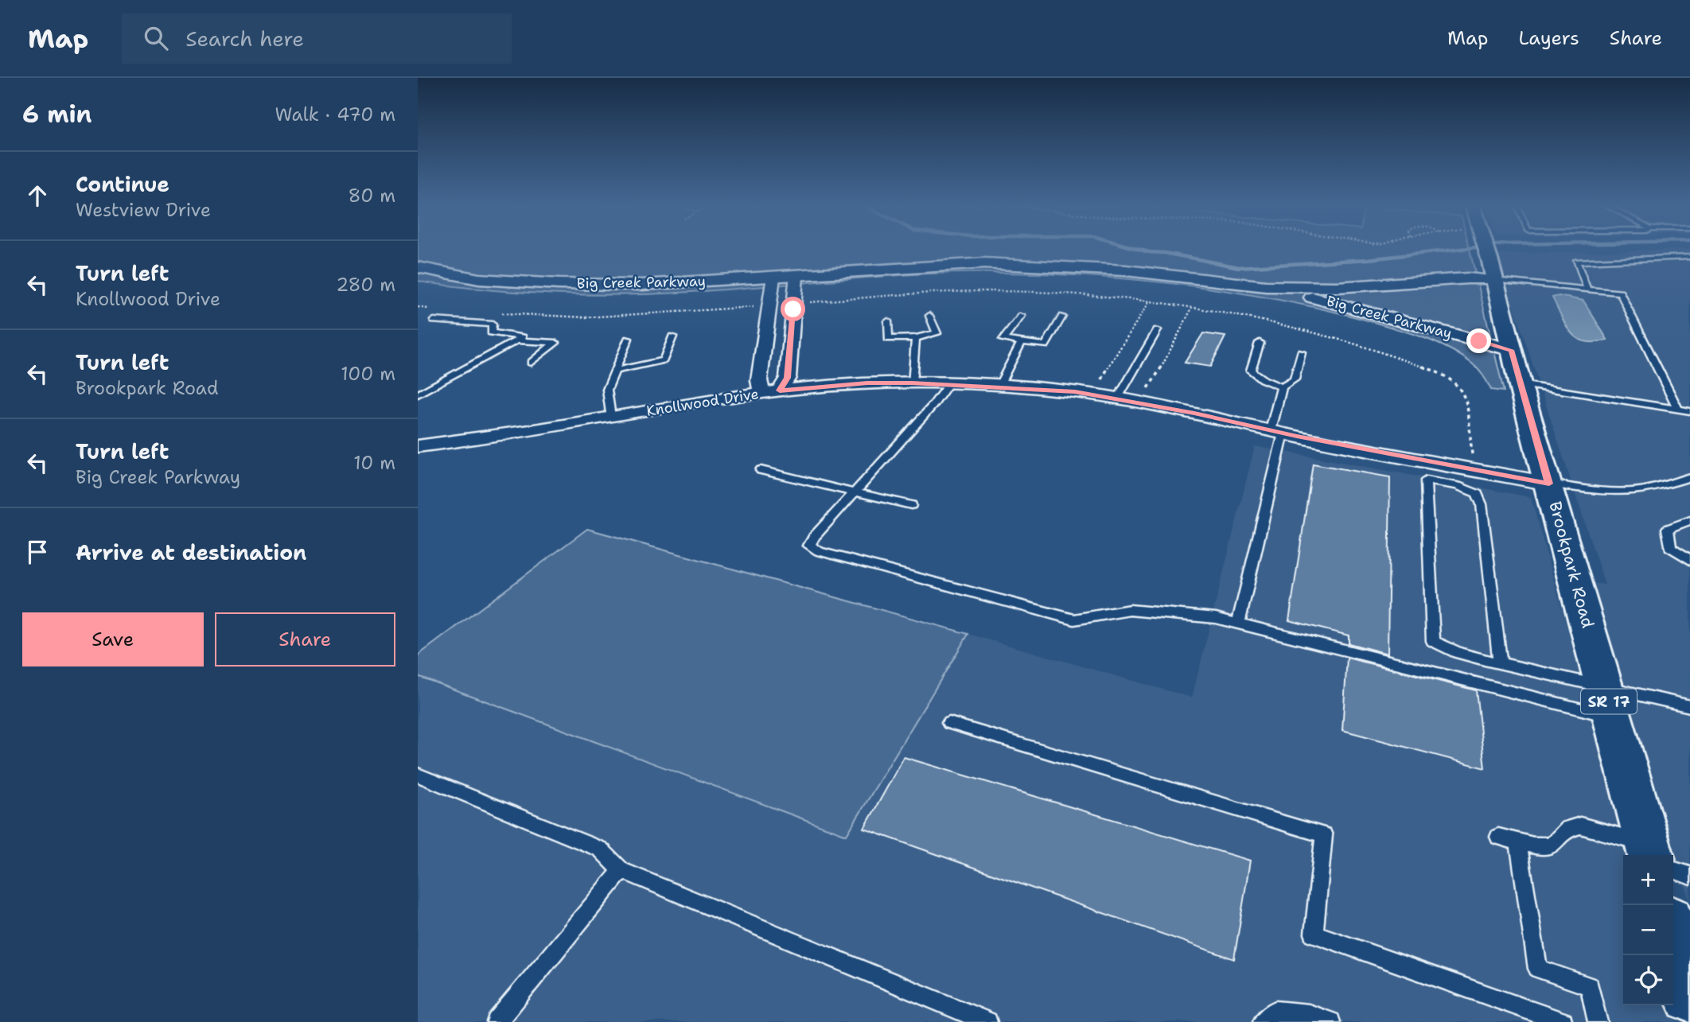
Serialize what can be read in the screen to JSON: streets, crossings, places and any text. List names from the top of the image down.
{
  "streets": {
    "main road": ["Brookpark Road", "SR 17"],
    "street": ["Big Creek Parkway", "Knollwood Drive"]
  },
  "crossings": [
    ["Big Creek Parkway", "Brookpark Road"],
    ["Knollwood Drive", "Brookpark Road"]
  ],
  "page": {
    "header": "Map",
    "search": "Search here",
    "nav": ["Map", "Layers", "Share"],
    "heading": ["6 min", "Walk · 470 m"],
    "list": [
      ["Continue", "Westview Drive", "80 m"],
      ["Turn left", "Knollwood Drive", "280 m"],
      ["Turn left", "Brookpark Road", "100 m"],
      ["Turn left", "Big Creek Parkway", "10 m"],
      "Arrive at destination"
    ],
    "buttons": ["Save", "Share"],
    "map_buttons": ["+", "−"]
  }
}
